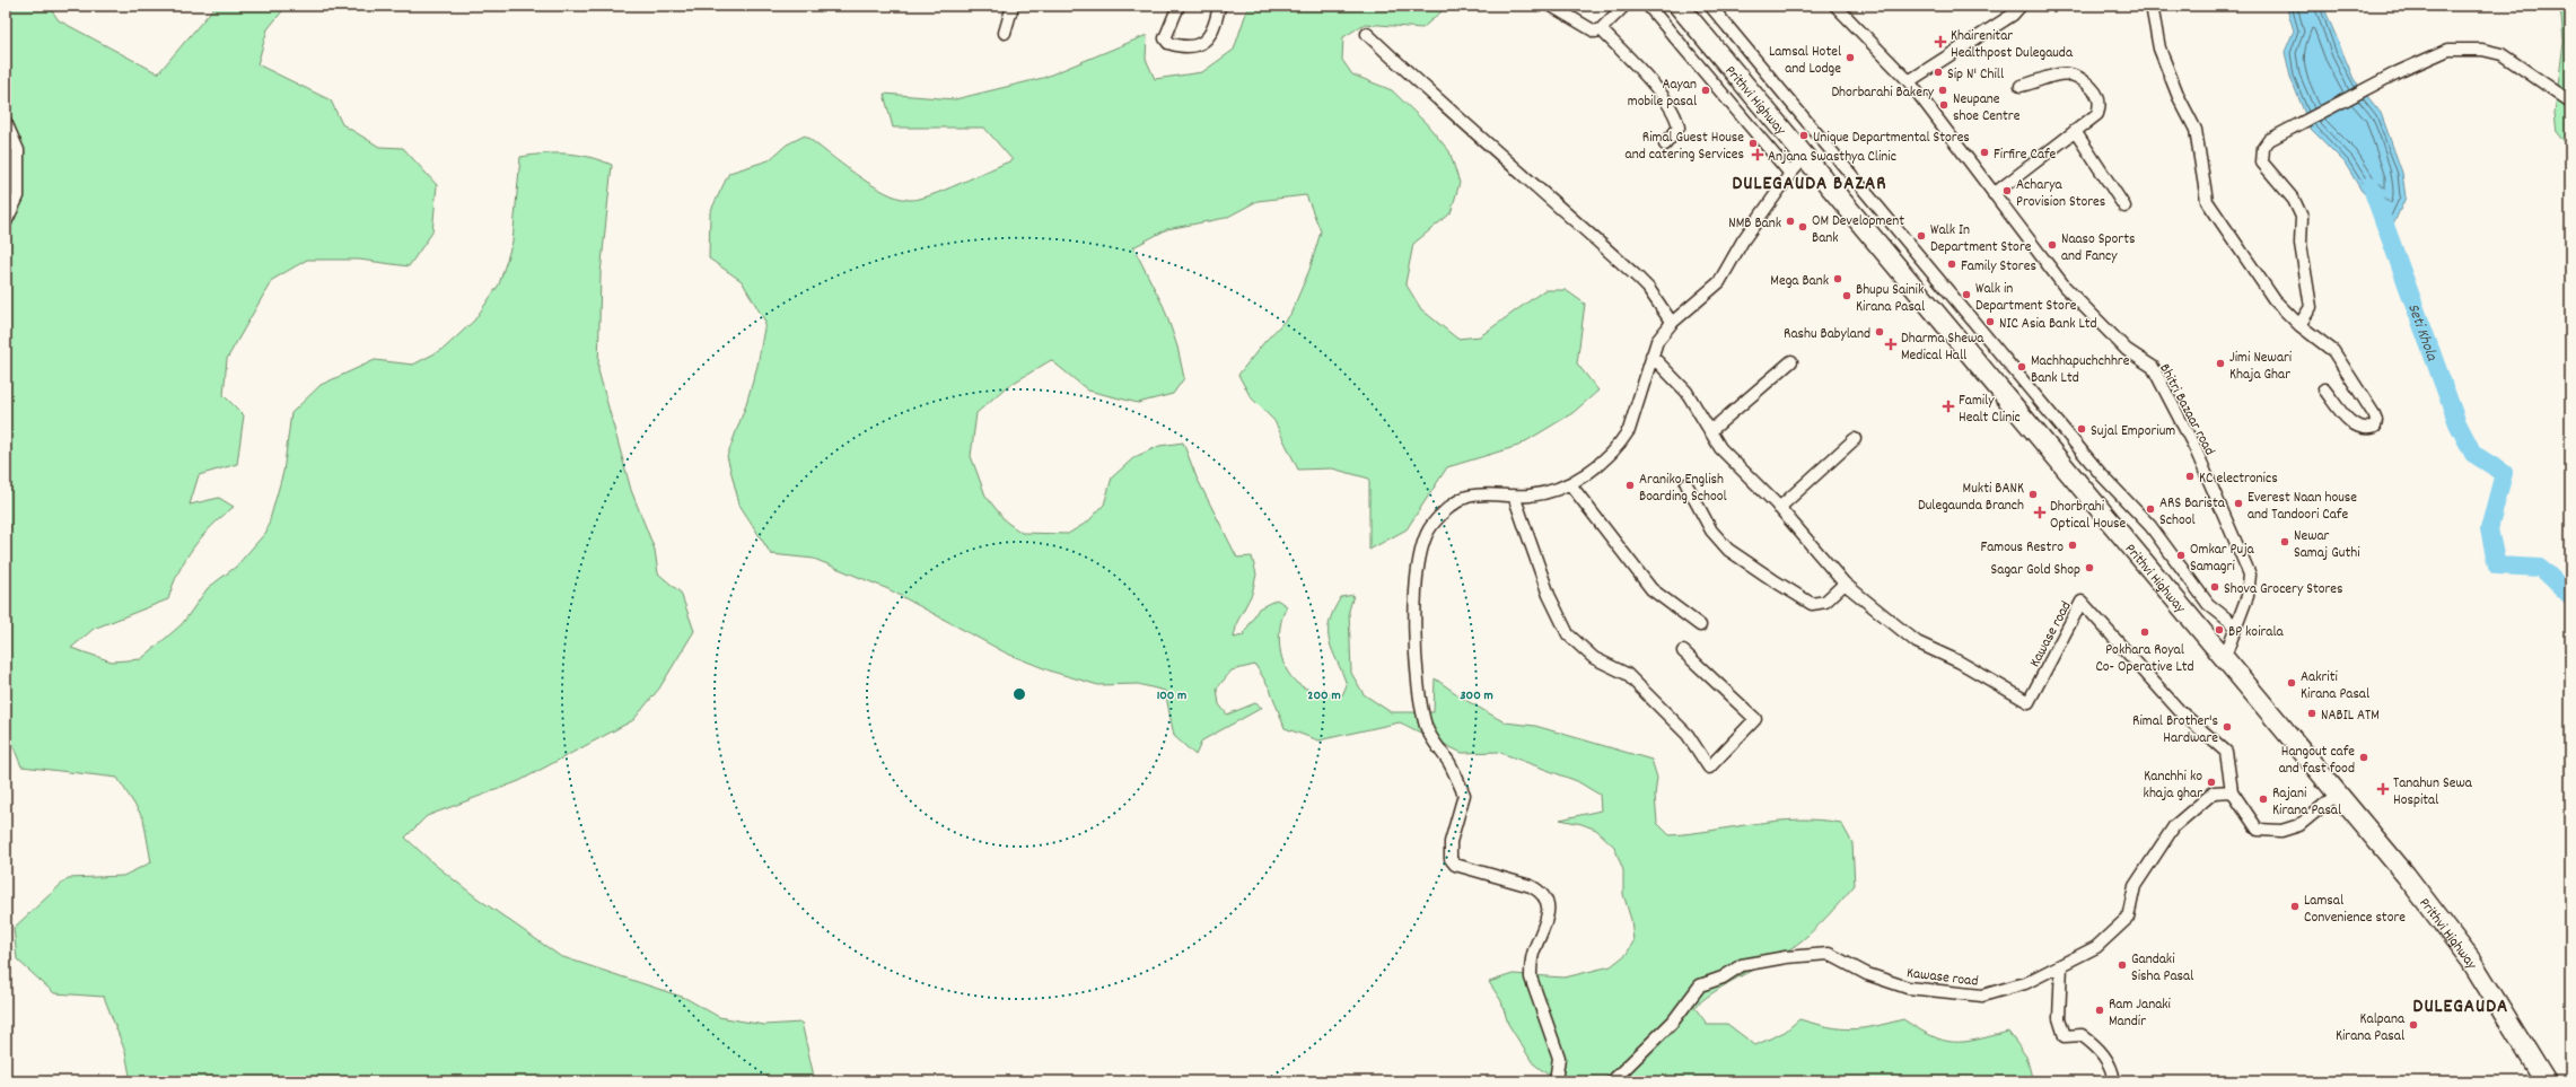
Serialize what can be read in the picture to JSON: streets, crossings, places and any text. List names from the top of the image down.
{
  "streets": {
    "highway": ["Prithvi Highway"],
    "street": ["Bhitri Bazaar road", "Kawase road"]
  },
  "crossings": [
    ["Prithvi Highway", "Bhitri Bazaar road"],
    ["Prithvi Highway", "Kawase road"]
  ],
  "districts": ["DULEGAUDA BAZAR", "DULEGAUDA"],
  "water": ["Seti Khola"],
  "places": {
    "health": [
      "Khairenitar Healthpost Dulegauda",
      "Anjana Swasthya Clinic",
      "Dharma Shewa Medical Hall",
      "Family Healt Clinic",
      "Dhorbrahi Optical House",
      "Tanahun Sewa Hospital"
    ],
    "other": [
      "Lamsal Hotel and Lodge",
      "Sip N' Chill",
      "Aayan mobile pasal",
      "Dhorbarahi Bakery",
      "Neupane shoe Centre",
      "Unique Departmental Stores",
      "Rimal Guest House and catering Services",
      "Firfire Cafe",
      "Acharya Provision Stores",
      "NMB Bank",
      "OM Development Bank",
      "Walk In Department Store",
      "Naaso Sports and Fancy",
      "Family Stores",
      "Mega Bank",
      "Walk in Department Store",
      "Bhupu Sainik Kirana Pasal",
      "NIC Asia Bank Ltd",
      "Rashu Babyland",
      "Jimi Newari Khaja Ghar",
      "Machhapuchchhre Bank Ltd",
      "Sujal Emporium",
      "KC electronics",
      "Araniko English Boarding School",
      "Mukti BANK Dulegaunda Branch",
      "Everest Naan house and Tandoori Cafe",
      "ARS Barista School",
      "Newar Samaj Guthi",
      "Famous Restro",
      "Omkar Puja Samagri",
      "Sagar Gold Shop",
      "Shova Grocery Stores",
      "BP koirala",
      "Pokhara Royal Co- Operative Ltd",
      "Aakriti Kirana Pasal",
      "NABIL ATM",
      "Rimal Brother's Hardware",
      "Hangout cafe and fast food",
      "Kanchhi ko khaja ghar",
      "Rajani Kirana Pasal",
      "Lamsal Convenience store",
      "Gandaki Sisha Pasal",
      "Ram Janaki Mandir",
      "Kalpana Kirana Pasal"
    ]
  },
  "rings": ["100 m", "200 m", "300 m"]
}
